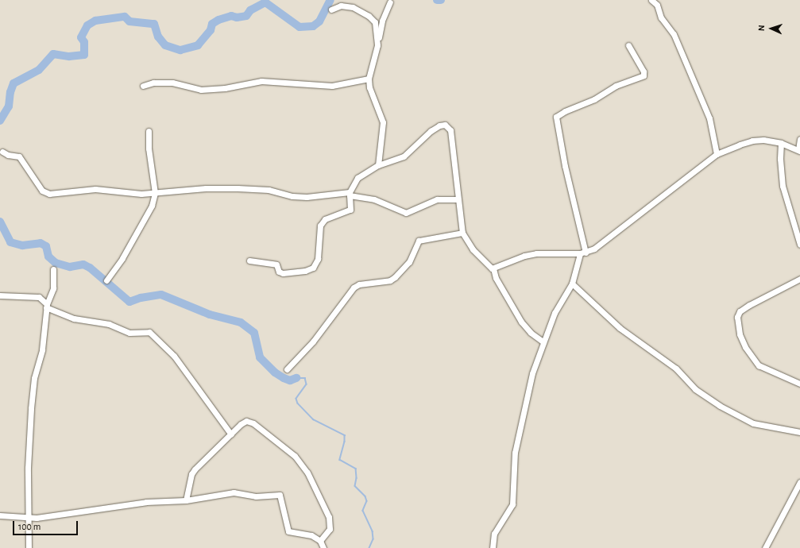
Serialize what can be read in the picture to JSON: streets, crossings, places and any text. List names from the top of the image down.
{
  "scale_bar": "100 m",
  "north": "left"
}
